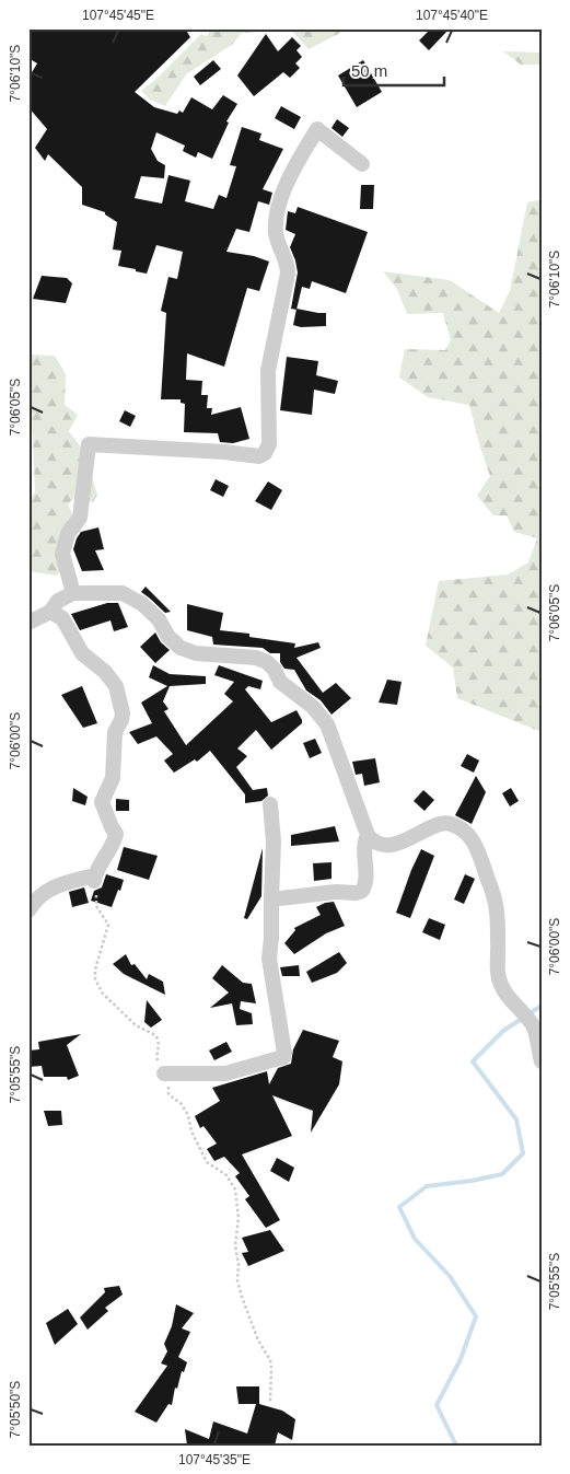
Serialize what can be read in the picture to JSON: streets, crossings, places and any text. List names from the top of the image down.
{
  "scale_bar": "50 m",
  "coordinates": [
    "107°45'45\"E",
    "107°45'40\"E",
    "7°06'10\"S",
    "7°06'05\"S",
    "7°06'00\"S",
    "7°05'55\"S",
    "7°05'50\"S",
    "107°45'35\"E"
  ]
}
